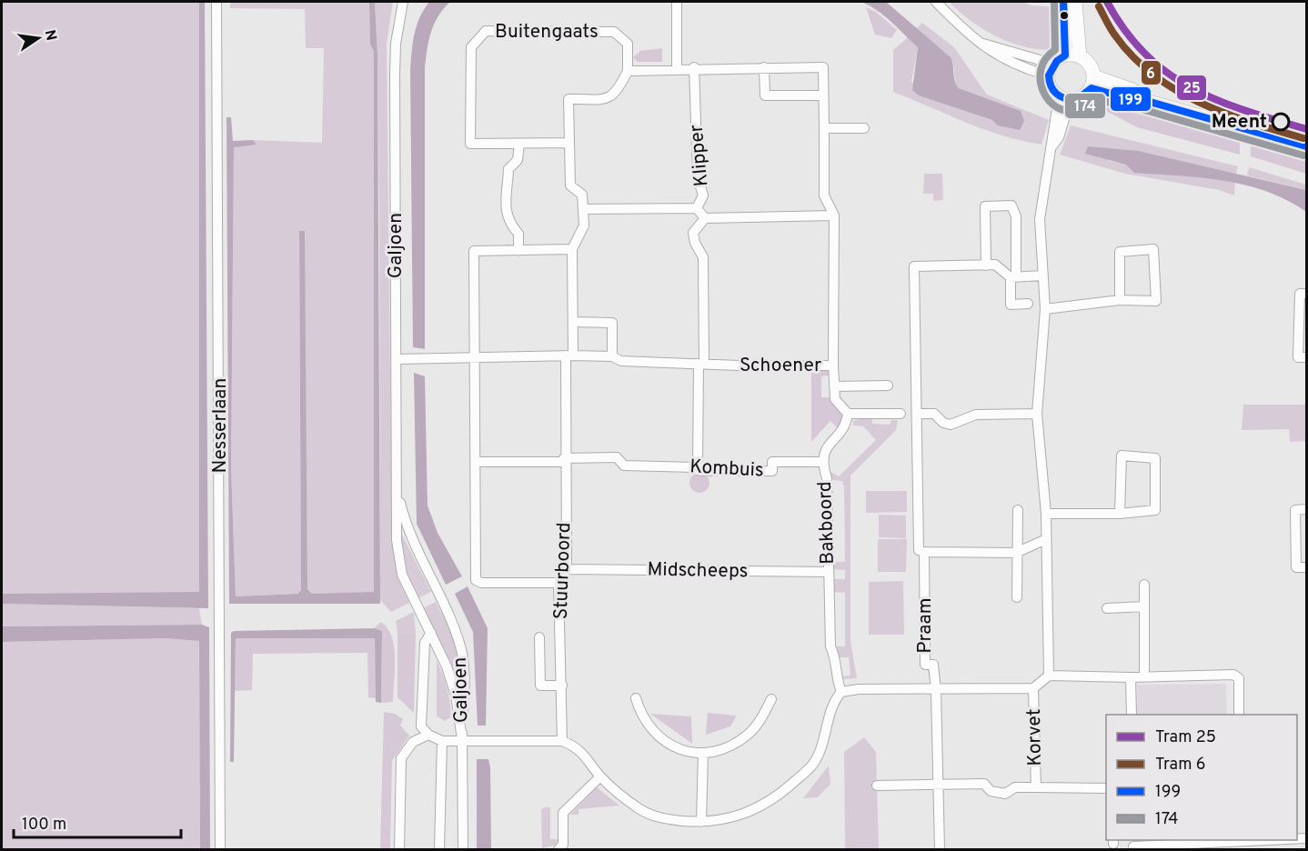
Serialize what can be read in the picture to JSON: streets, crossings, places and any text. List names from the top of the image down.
{
  "streets": {
    "street": [
      "Buitengaats",
      "Klipper",
      "Galjoen",
      "Schoener",
      "Nesserlaan",
      "Kombuis",
      "Bakboord",
      "Stuurboord",
      "Midscheeps",
      "Praam",
      "Korvet"
    ]
  },
  "crossings": [
    ["Buitengaats", "Schoener"],
    ["Klipper", "Schoener"],
    ["Galjoen", "Schoener"],
    ["Schoener", "Kombuis"],
    ["Schoener", "Stuurboord"],
    ["Kombuis", "Bakboord"],
    ["Kombuis", "Stuurboord"],
    ["Bakboord", "Midscheeps"],
    ["Stuurboord", "Midscheeps"]
  ],
  "places": ["Meent"],
  "lines": [
    "tram line 25",
    "transit line 199",
    "transit line 174",
    "tram line 6"
  ],
  "legend": [
    "Tram 25",
    "Tram 6",
    "199",
    "174"
  ],
  "scale_bar": "100 m",
  "north": "right"
}
